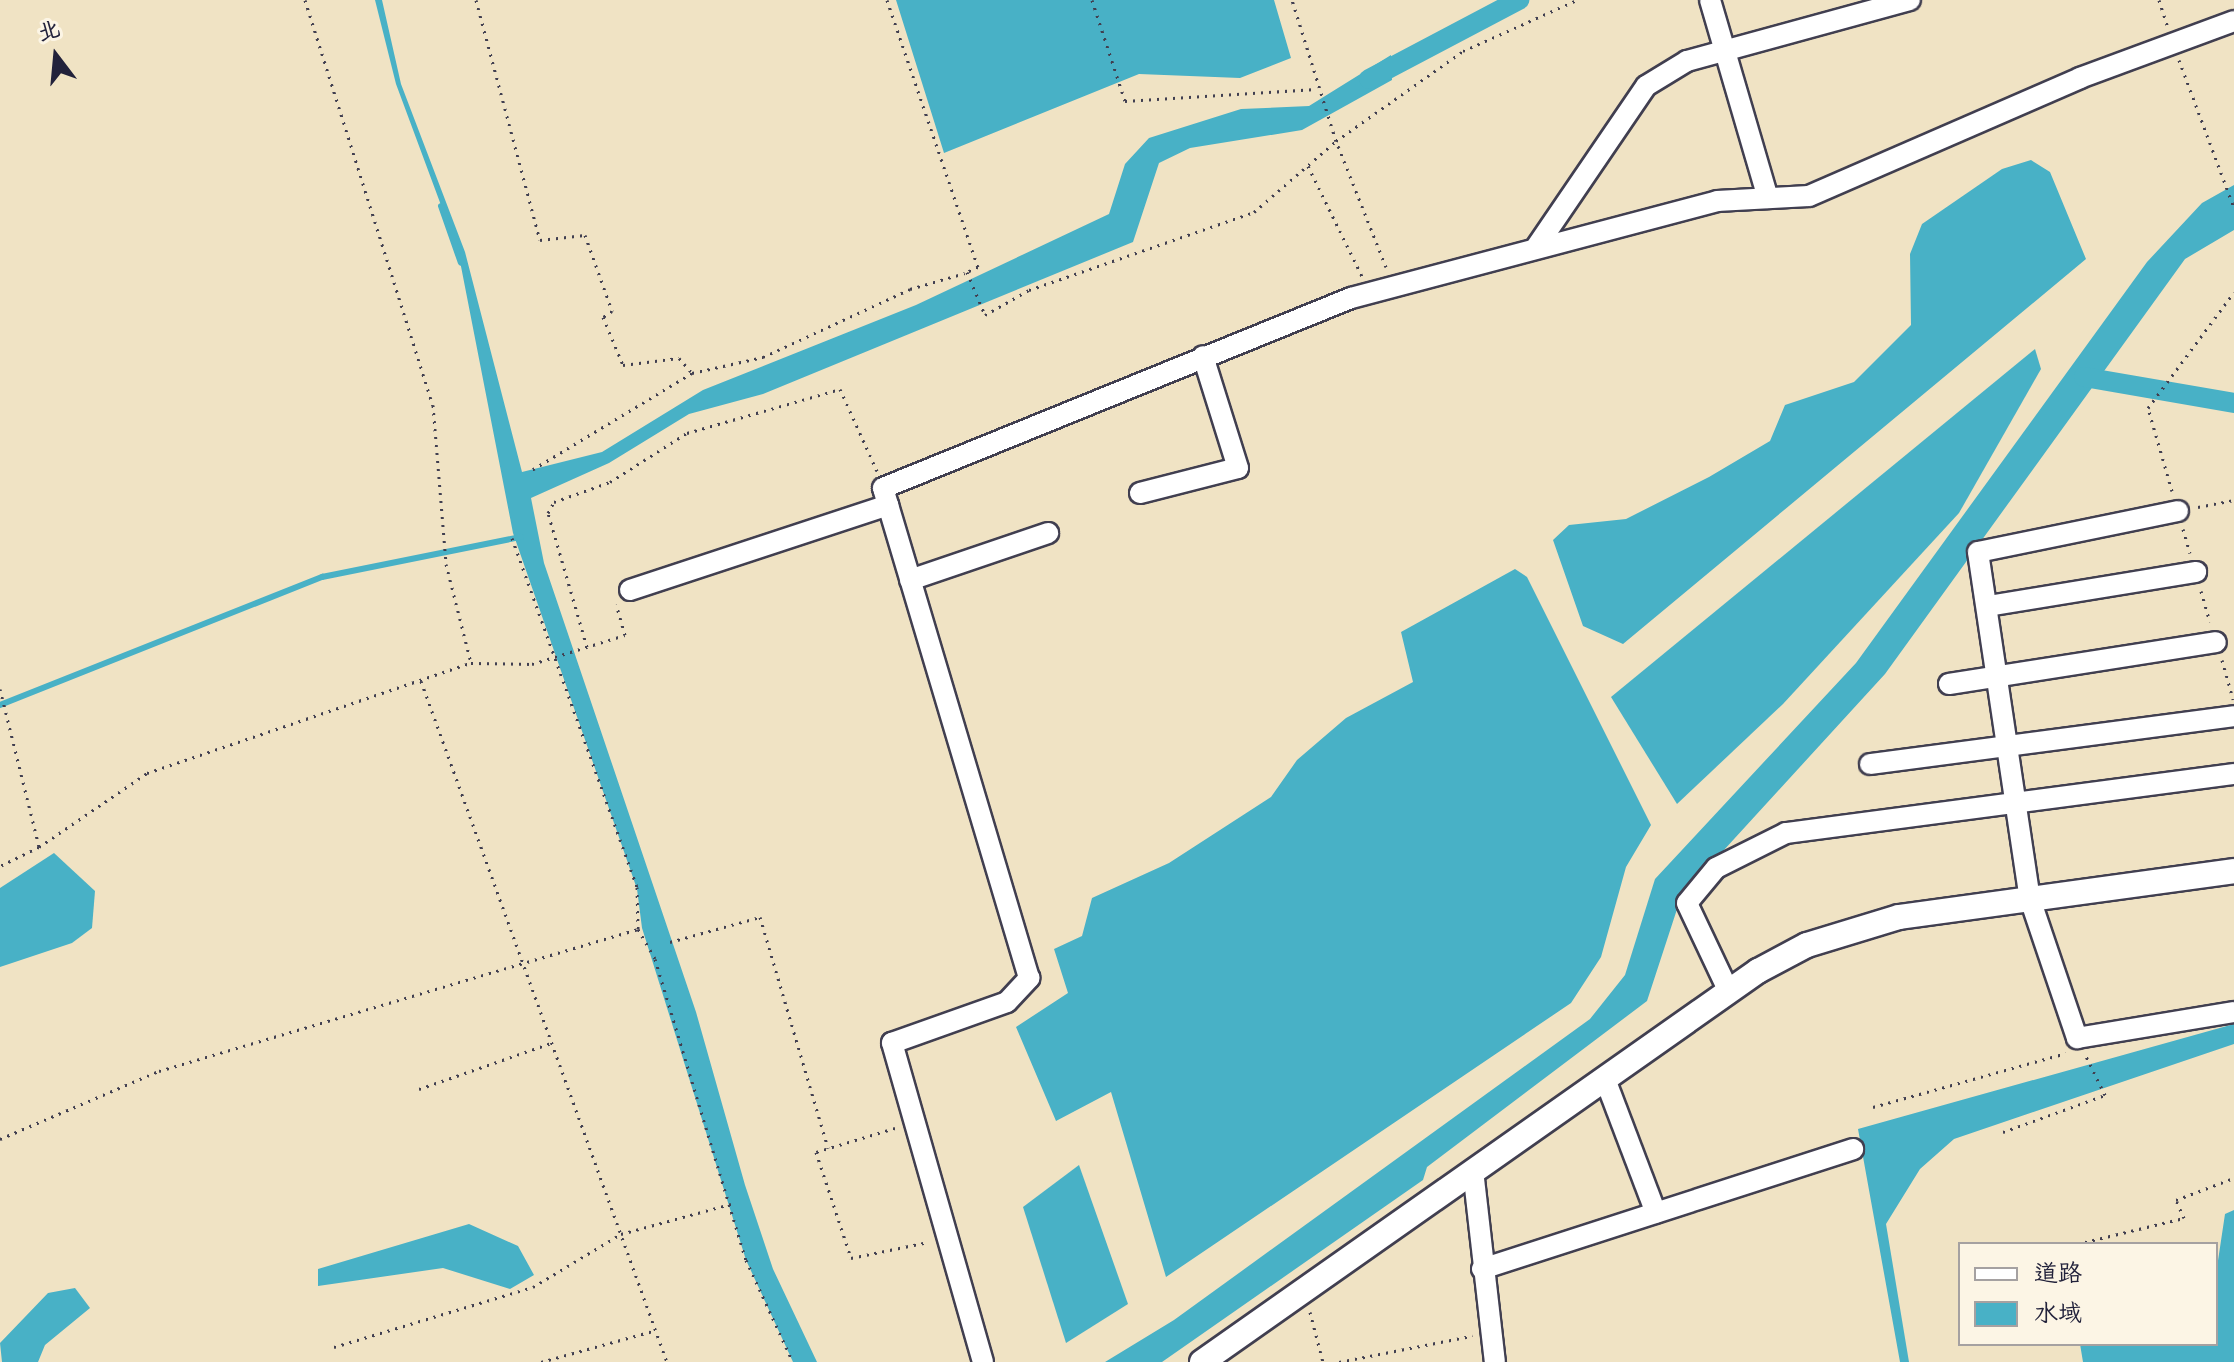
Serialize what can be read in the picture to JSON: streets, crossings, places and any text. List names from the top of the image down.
{
  "legend": ["道路", "水域"],
  "north": "top"
}
